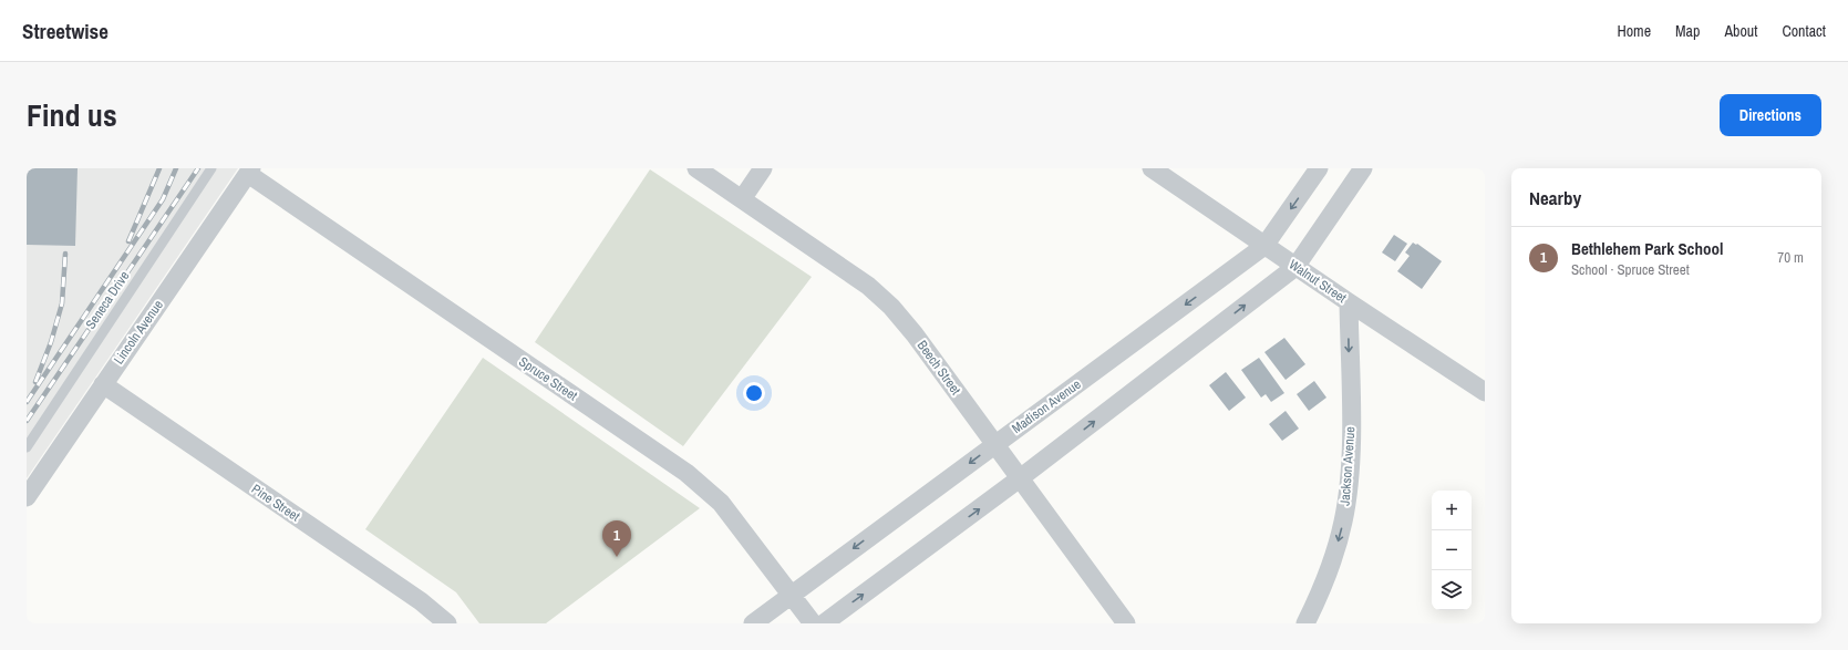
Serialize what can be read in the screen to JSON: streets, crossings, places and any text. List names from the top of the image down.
{
  "streets": {
    "street": [
      "Walnut Street",
      "Lincoln Avenue",
      "Beech Street",
      "Spruce Street",
      "Madison Avenue",
      "Jackson Avenue",
      "Pine Street"
    ],
    "lane": ["Seneca Drive"]
  },
  "crossings": [
    ["Walnut Street", "Madison Avenue"],
    ["Walnut Street", "Jackson Avenue"],
    ["Lincoln Avenue", "Spruce Street"],
    ["Lincoln Avenue", "Pine Street"],
    ["Beech Street", "Madison Avenue"],
    ["Spruce Street", "Madison Avenue"]
  ],
  "one_way": ["Jackson Avenue"],
  "page": {
    "header": "Streetwise",
    "nav": [
      "Home",
      "Map",
      "About",
      "Contact"
    ],
    "title": "Find us",
    "buttons": "Directions",
    "heading": "Nearby",
    "list": [
      {
        "mark": "1",
        "name": "Bethlehem Park School",
        "note": "School · Spruce Street",
        "value": "70 m"
      }
    ],
    "map_buttons": ["+", "−"],
    "pins": "1"
  }
}
